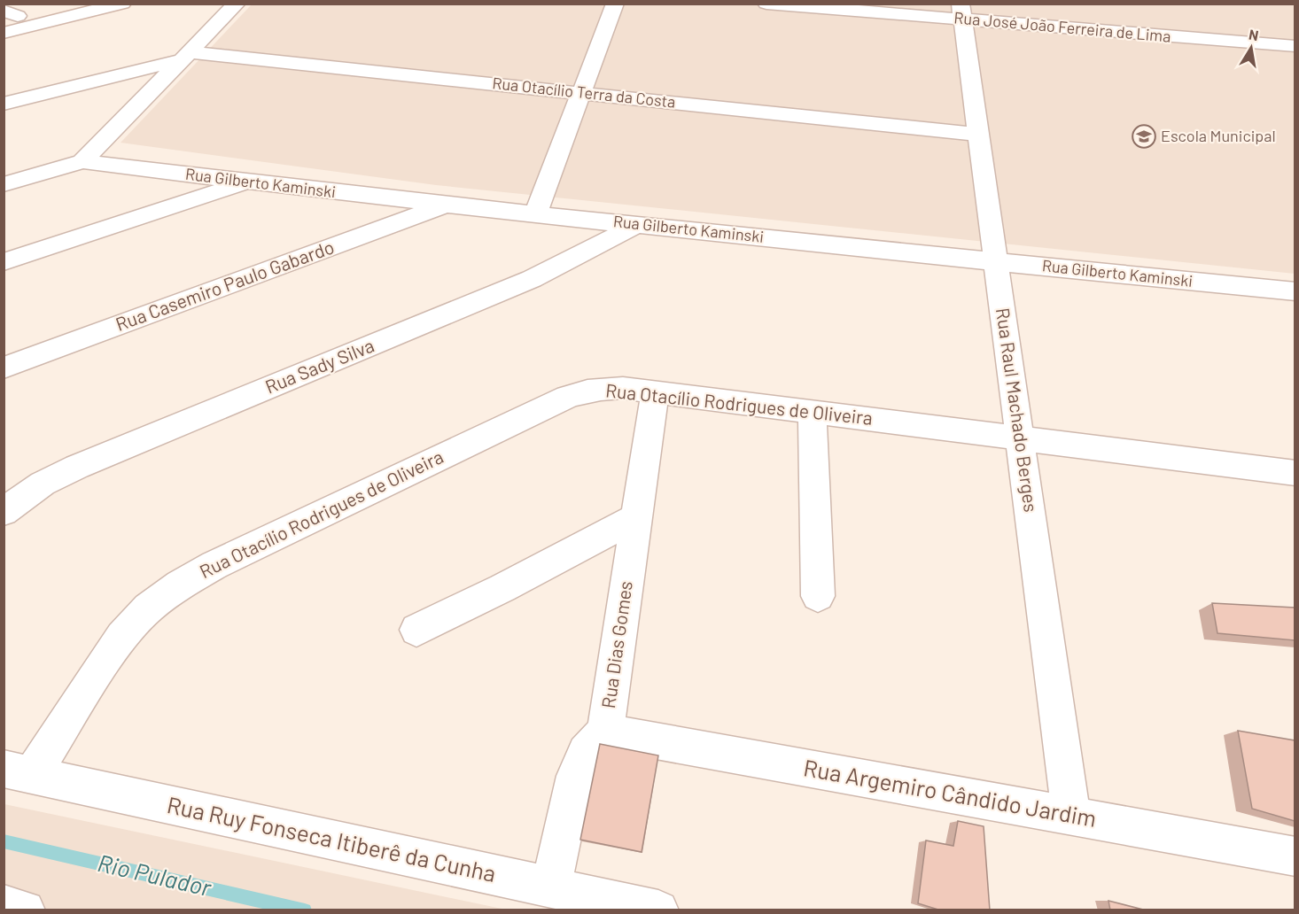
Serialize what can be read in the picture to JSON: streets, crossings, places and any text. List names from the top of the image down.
{
  "streets": {
    "street": [
      "Rua José João Ferreira de Lima",
      "Rua Otacílio Terra da Costa",
      "Rua Gilberto Kaminski",
      "Rua Casemiro Paulo Gabardo",
      "Rua Sady Silva",
      "Rua Otacílio Rodrigues de Oliveira",
      "Rua Raul Machado Berges",
      "Rua Dias Gomes",
      "Rua Argemiro Cândido Jardim",
      "Rua Ruy Fonseca Itiberê da Cunha"
    ]
  },
  "crossings": [
    ["Rua José João Ferreira de Lima", "Rua Raul Machado Berges"],
    ["Rua Otacílio Terra da Costa", "Rua Raul Machado Berges"],
    ["Rua Gilberto Kaminski", "Rua Casemiro Paulo Gabardo"],
    ["Rua Gilberto Kaminski", "Rua Sady Silva"],
    ["Rua Gilberto Kaminski", "Rua Raul Machado Berges"],
    ["Rua Otacílio Rodrigues de Oliveira", "Rua Raul Machado Berges"],
    ["Rua Otacílio Rodrigues de Oliveira", "Rua Dias Gomes"],
    ["Rua Otacílio Rodrigues de Oliveira", "Rua Ruy Fonseca Itiberê da Cunha"],
    ["Rua Raul Machado Berges", "Rua Argemiro Cândido Jardim"],
    ["Rua Dias Gomes", "Rua Argemiro Cândido Jardim"],
    ["Rua Dias Gomes", "Rua Ruy Fonseca Itiberê da Cunha"]
  ],
  "water": ["Rio Pulador"],
  "places": {
    "school or university": ["Escola Municipal"]
  },
  "north": "top"
}
